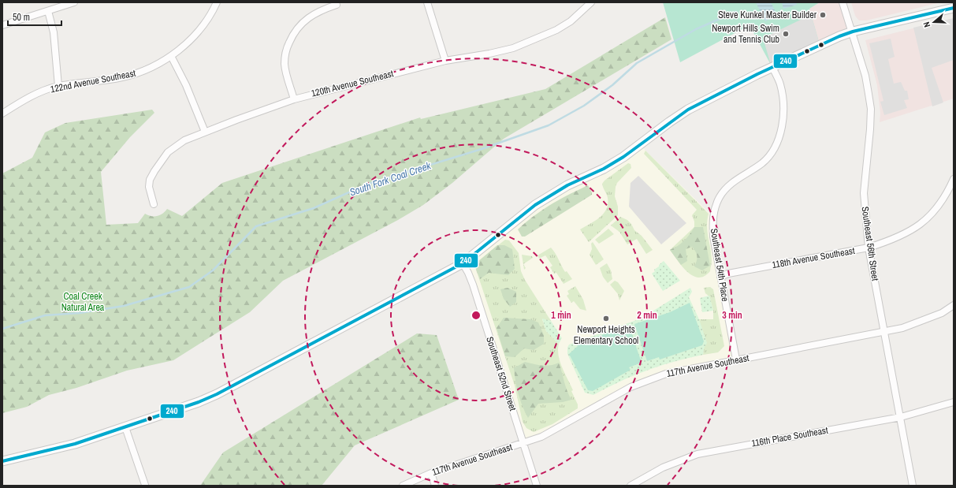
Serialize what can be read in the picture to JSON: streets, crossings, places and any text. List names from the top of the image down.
{
  "streets": {
    "street": [
      "122nd Avenue Southeast",
      "120th Avenue Southeast",
      "Southeast 56th Street",
      "118th Avenue Southeast",
      "Southeast 54th Place",
      "117th Avenue Southeast",
      "Southeast 52nd Street",
      "116th Place Southeast"
    ]
  },
  "crossings": [
    ["Southeast 56th Street", "118th Avenue Southeast"],
    ["Southeast 56th Street", "117th Avenue Southeast"],
    ["Southeast 56th Street", "116th Place Southeast"],
    ["118th Avenue Southeast", "Southeast 54th Place"],
    ["Southeast 54th Place", "117th Avenue Southeast"],
    ["117th Avenue Southeast", "Southeast 52nd Street"]
  ],
  "water": ["South Fork Coal Creek"],
  "parks": ["Coal Creek Natural Area"],
  "places": ["Steve Kunkel Master Builder", "Newport Hills Swim and Tennis Club", "Newport Heights Elementary School"],
  "lines": ["transit line 240"],
  "scale_bar": "50 m",
  "north": "left",
  "rings": ["1 min", "2 min", "3 min"]
}
